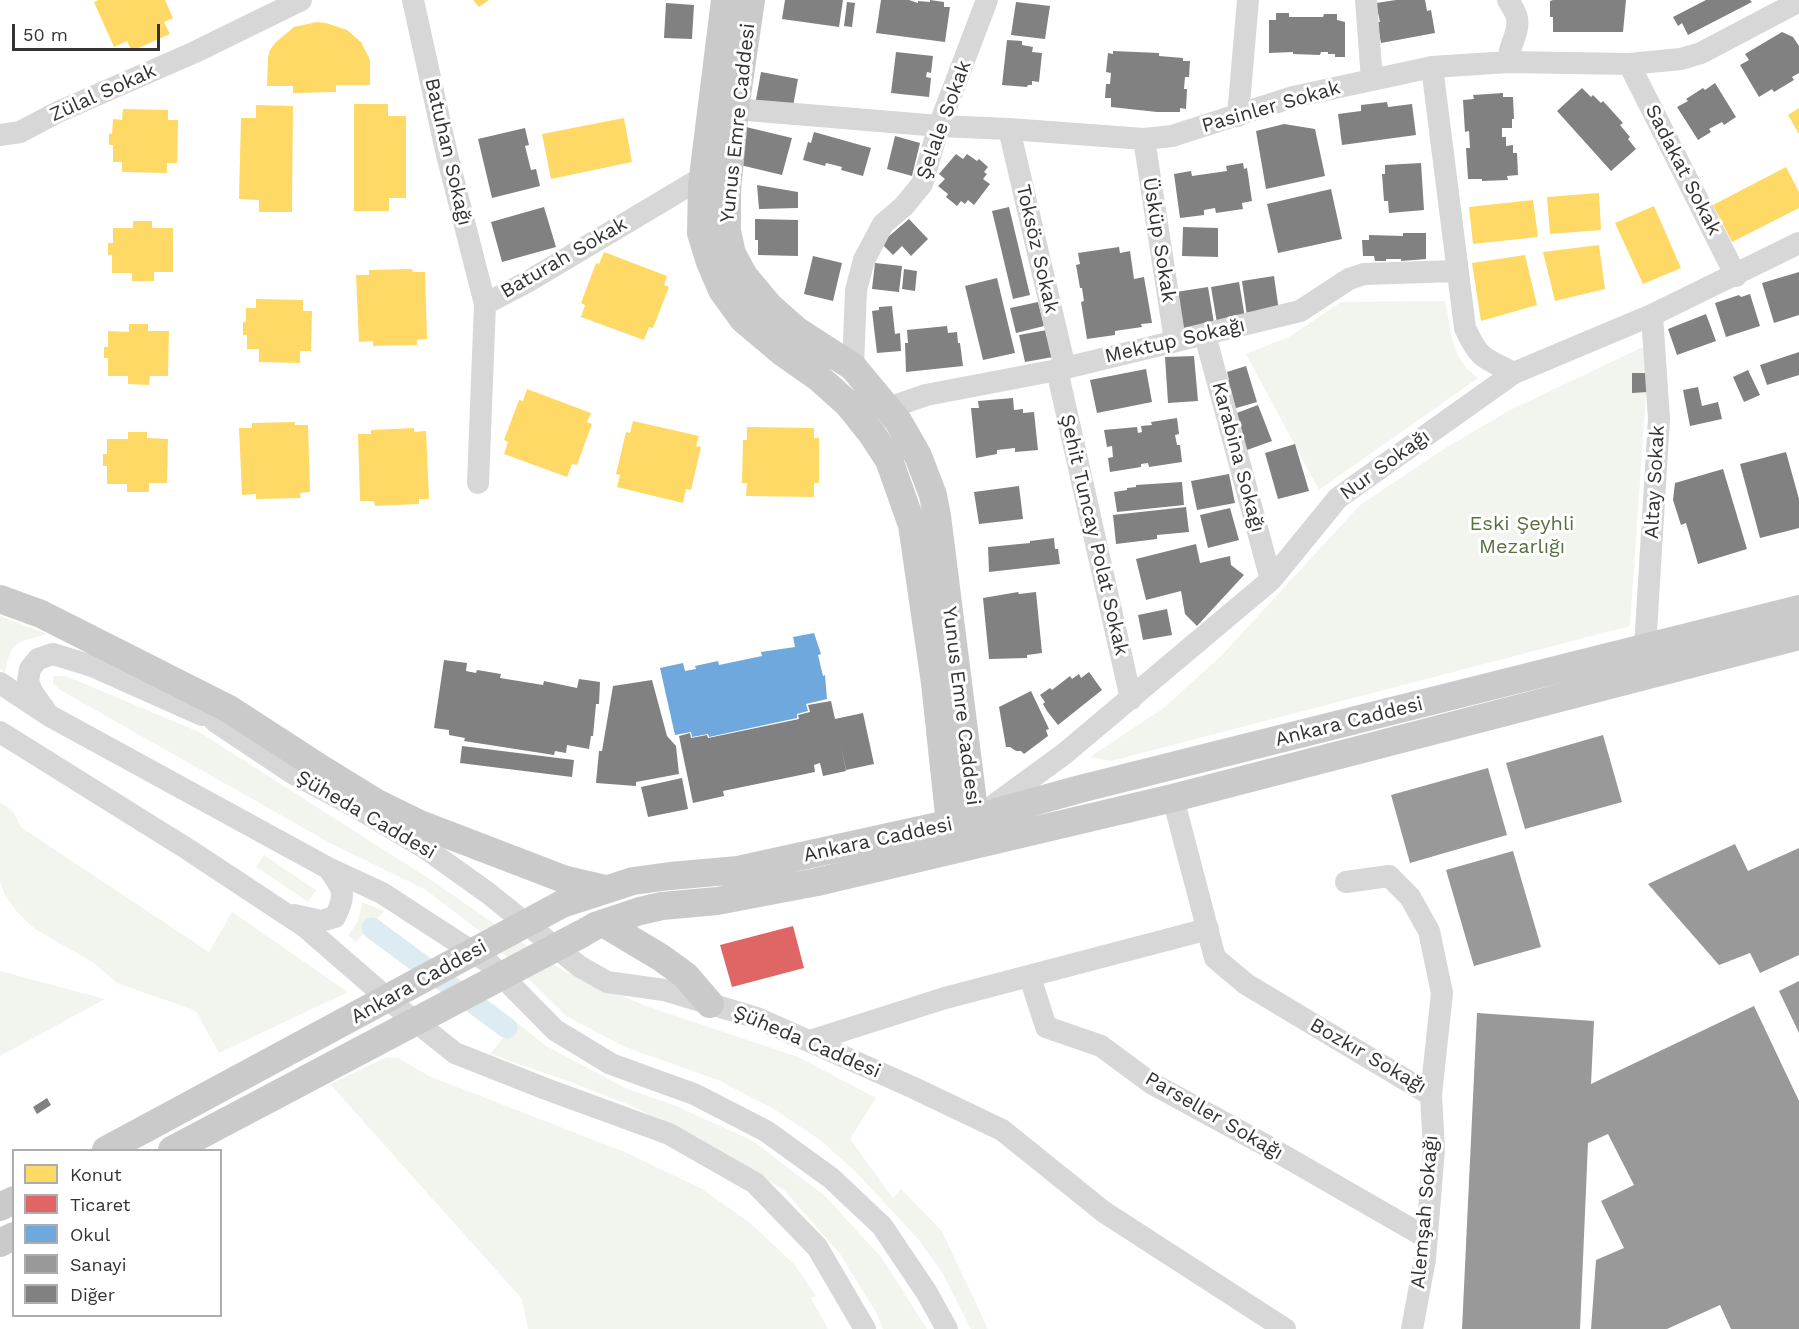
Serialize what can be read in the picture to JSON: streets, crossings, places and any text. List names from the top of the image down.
{
  "streets": {
    "main road": ["Yunus Emre Caddesi", "Ankara Caddesi"],
    "street": [
      "Zülal Sokak",
      "Pasinler Sokak",
      "Şelale Sokak",
      "Batuhan Sokağı",
      "Sadakat Sokak",
      "Üsküp Sokak",
      "Toksöz Sokak",
      "Baturah Sokak",
      "Mektup Sokağı",
      "Karabina Sokağı",
      "Nur Sokağı",
      "Altay Sokak",
      "Şehit Tuncay Polat Sokak",
      "Şüheda Caddesi",
      "Bozkır Sokağı",
      "Parseller Sokağı",
      "Alemşah Sokağı"
    ]
  },
  "crossings": [
    ["Pasinler Sokak", "Şelale Sokak"],
    ["Pasinler Sokak", "Yunus Emre Caddesi"],
    ["Pasinler Sokak", "Sadakat Sokak"],
    ["Pasinler Sokak", "Üsküp Sokak"],
    ["Pasinler Sokak", "Toksöz Sokak"],
    ["Şelale Sokak", "Yunus Emre Caddesi"],
    ["Yunus Emre Caddesi", "Baturah Sokak"],
    ["Yunus Emre Caddesi", "Mektup Sokağı"],
    ["Yunus Emre Caddesi", "Nur Sokağı"],
    ["Yunus Emre Caddesi", "Ankara Caddesi"],
    ["Batuhan Sokağı", "Baturah Sokak"],
    ["Sadakat Sokak", "Nur Sokağı"],
    ["Üsküp Sokak", "Mektup Sokağı"],
    ["Toksöz Sokak", "Mektup Sokağı"],
    ["Toksöz Sokak", "Şehit Tuncay Polat Sokak"],
    ["Mektup Sokağı", "Karabina Sokağı"],
    ["Mektup Sokağı", "Şehit Tuncay Polat Sokak"],
    ["Karabina Sokağı", "Nur Sokağı"],
    ["Nur Sokağı", "Altay Sokak"],
    ["Nur Sokağı", "Şehit Tuncay Polat Sokak"],
    ["Nur Sokağı", "Ankara Caddesi"],
    ["Altay Sokak", "Ankara Caddesi"],
    ["Ankara Caddesi", "Bozkır Sokağı"],
    ["Bozkır Sokağı", "Alemşah Sokağı"],
    ["Parseller Sokağı", "Alemşah Sokağı"]
  ],
  "parks": ["Eski Şeyhli Mezarlığı"],
  "legend": [
    "Konut",
    "Ticaret",
    "Okul",
    "Sanayi",
    "Diğer"
  ],
  "scale_bar": "50 m"
}
